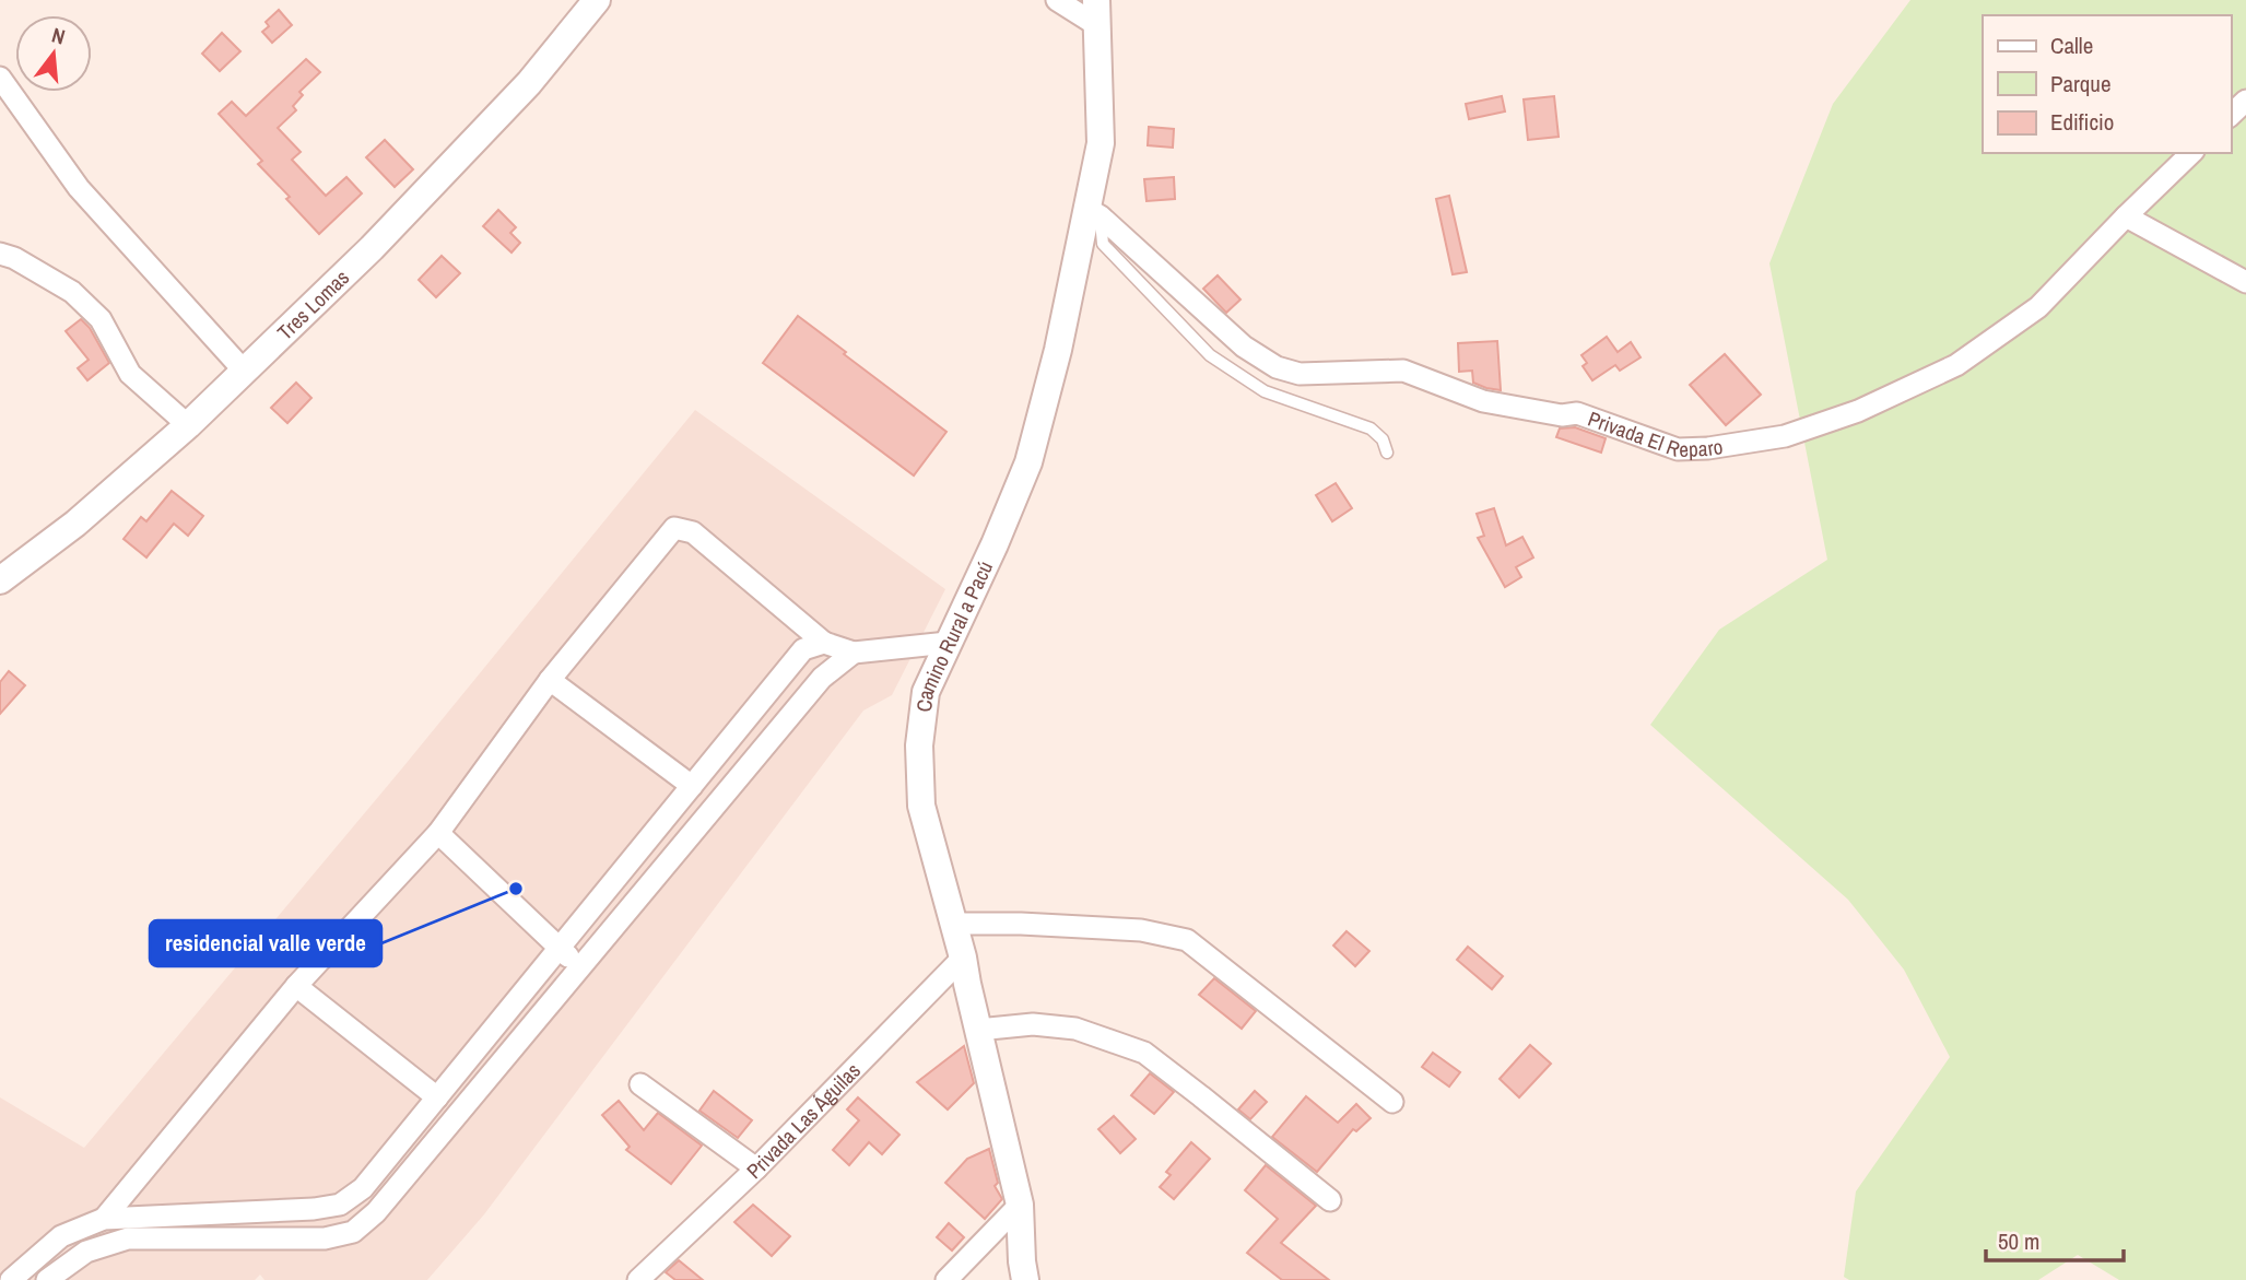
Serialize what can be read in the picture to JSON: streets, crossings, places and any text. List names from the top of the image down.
{
  "streets": {
    "street": [
      "Tres Lomas",
      "Privada El Reparo",
      "Camino Rural a Pacú",
      "Privada Las Águilas"
    ]
  },
  "crossings": [
    ["Privada El Reparo", "Camino Rural a Pacú"],
    ["Camino Rural a Pacú", "Privada Las Águilas"]
  ],
  "places": ["residencial valle verde"],
  "legend": ["Calle", "Parque", "Edificio"],
  "scale_bar": "50 m",
  "north": "top"
}
